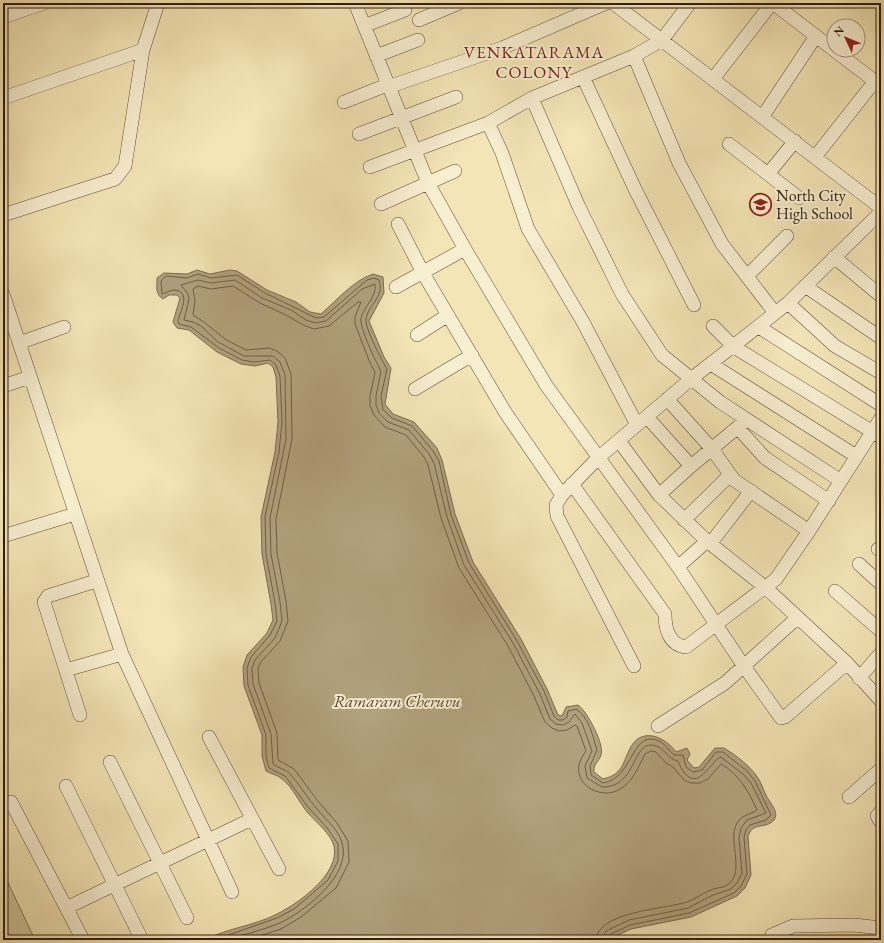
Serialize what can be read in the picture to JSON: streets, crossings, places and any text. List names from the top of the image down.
{
  "districts": ["VENKATARAMA COLONY"],
  "water": ["Ramaram Cheruvu"],
  "places": {
    "school or university": ["North City High School"]
  },
  "north": "top left"
}
